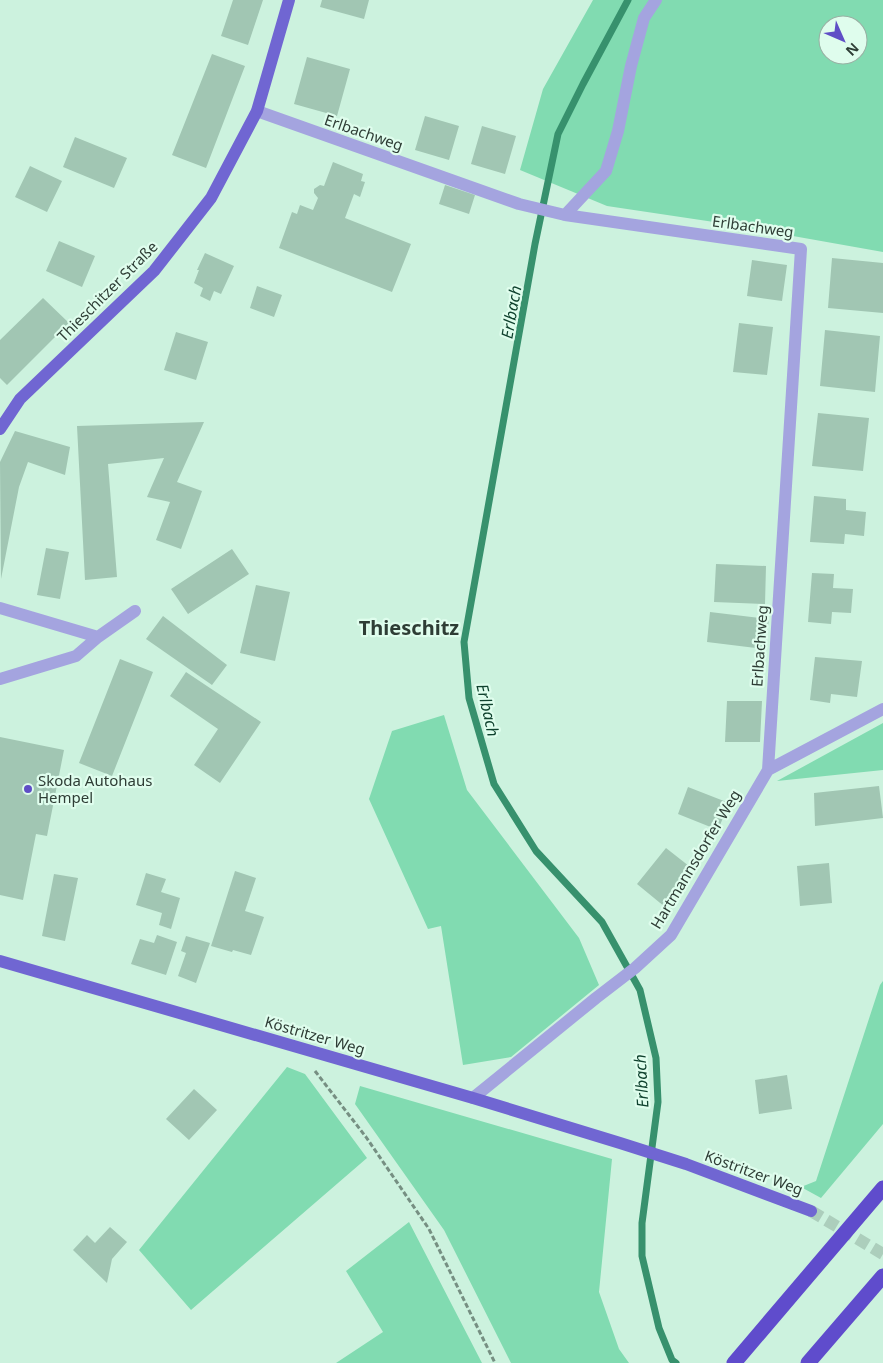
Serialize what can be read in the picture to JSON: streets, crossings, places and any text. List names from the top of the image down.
{
  "streets": {
    "main road": ["Thieschitzer Straße", "Köstritzer Weg"],
    "street": ["Erlbachweg", "Hartmannsdorfer Weg"]
  },
  "crossings": [
    ["Erlbachweg", "Thieschitzer Straße"],
    ["Erlbachweg", "Hartmannsdorfer Weg"],
    ["Hartmannsdorfer Weg", "Köstritzer Weg"]
  ],
  "districts": ["Thieschitz"],
  "water": ["Erlbach"],
  "places": ["Skoda Autohaus Hempel"],
  "north": "bottom right"
}
